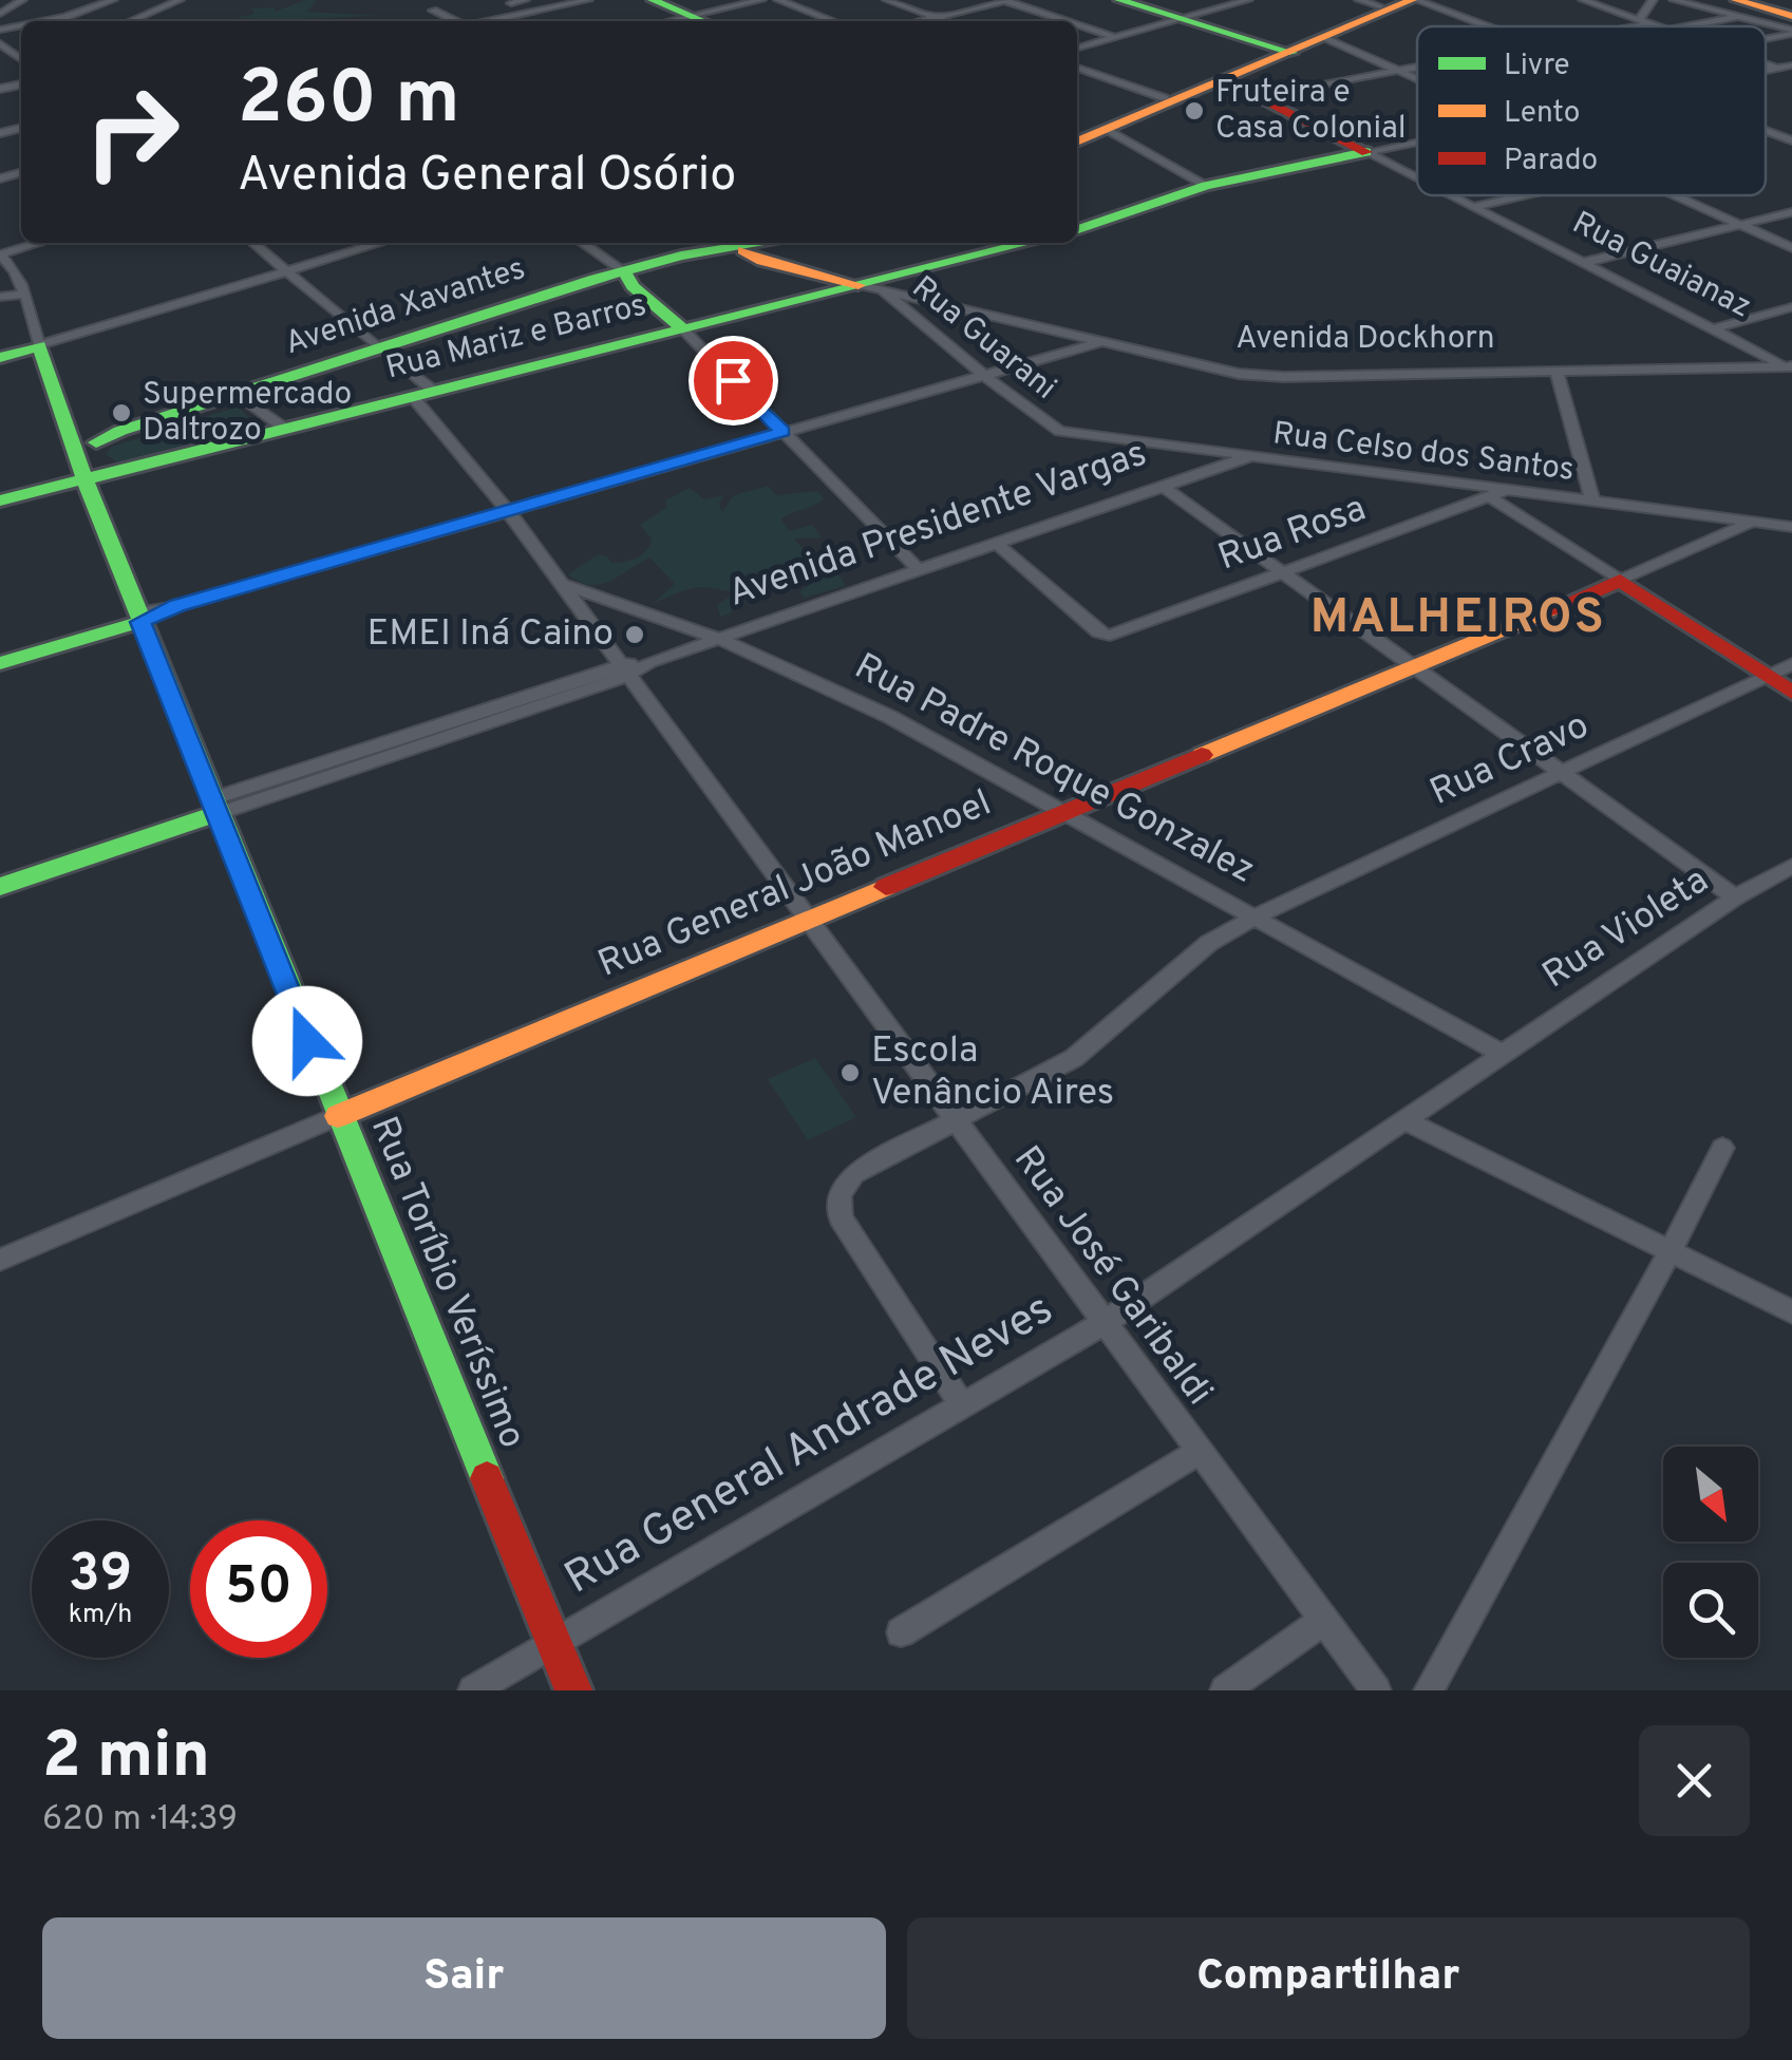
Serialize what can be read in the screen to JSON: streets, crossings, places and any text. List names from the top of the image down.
{
  "streets": {
    "street": [
      "Rua Guaianaz",
      "Avenida Xavantes",
      "Rua Mariz e Barros",
      "Rua Guarani",
      "Avenida Dockhorn",
      "Rua Celso dos Santos",
      "Avenida Presidente Vargas",
      "Rua Rosa",
      "Rua Cravo",
      "Rua Padre Roque Gonzalez",
      "Rua General João Manoel",
      "Rua Violeta",
      "Rua José Garibaldi",
      "Rua Toríbio Veríssimo",
      "Rua General Andrade Neves"
    ]
  },
  "crossings": [
    ["Rua Guaianaz", "Avenida Dockhorn"],
    ["Avenida Xavantes", "Avenida Dockhorn"],
    ["Avenida Xavantes", "Rua José Garibaldi"],
    ["Avenida Xavantes", "Rua Toríbio Veríssimo"],
    ["Rua Mariz e Barros", "Rua Guarani"],
    ["Rua Mariz e Barros", "Avenida Dockhorn"],
    ["Rua Mariz e Barros", "Rua José Garibaldi"],
    ["Rua Mariz e Barros", "Rua Toríbio Veríssimo"],
    ["Rua Guarani", "Avenida Dockhorn"],
    ["Rua Guarani", "Rua Celso dos Santos"],
    ["Rua Celso dos Santos", "Avenida Presidente Vargas"],
    ["Rua Celso dos Santos", "Rua Rosa"],
    ["Avenida Presidente Vargas", "Rua Rosa"],
    ["Avenida Presidente Vargas", "Rua Padre Roque Gonzalez"],
    ["Avenida Presidente Vargas", "Rua José Garibaldi"],
    ["Avenida Presidente Vargas", "Rua Toríbio Veríssimo"],
    ["Rua Cravo", "Rua Padre Roque Gonzalez"],
    ["Rua Cravo", "Rua José Garibaldi"],
    ["Rua Cravo", "Rua General Andrade Neves"],
    ["Rua Padre Roque Gonzalez", "Rua General João Manoel"],
    ["Rua Padre Roque Gonzalez", "Rua Violeta"],
    ["Rua Padre Roque Gonzalez", "Rua José Garibaldi"],
    ["Rua Padre Roque Gonzalez", "Rua General Andrade Neves"],
    ["Rua General João Manoel", "Rua José Garibaldi"],
    ["Rua General João Manoel", "Rua Toríbio Veríssimo"],
    ["Rua Violeta", "Rua General Andrade Neves"],
    ["Rua José Garibaldi", "Rua General Andrade Neves"],
    ["Rua Toríbio Veríssimo", "Rua General Andrade Neves"]
  ],
  "districts": ["MALHEIROS"],
  "places": [
    "Fruteira e Casa Colonial",
    "Supermercado Daltrozo",
    "EMEI Iná Caino",
    "Escola Venâncio Aires"
  ],
  "legend": ["Livre", "Lento", "Parado"],
  "north": "bottom right",
  "page": {
    "turn": ["260 m", "Avenida General Osório"],
    "speed": "39 km/h",
    "limit": "50",
    "heading": ["2 min", "620 m · 14:39"],
    "buttons": ["Sair", "Compartilhar"]
  }
}
